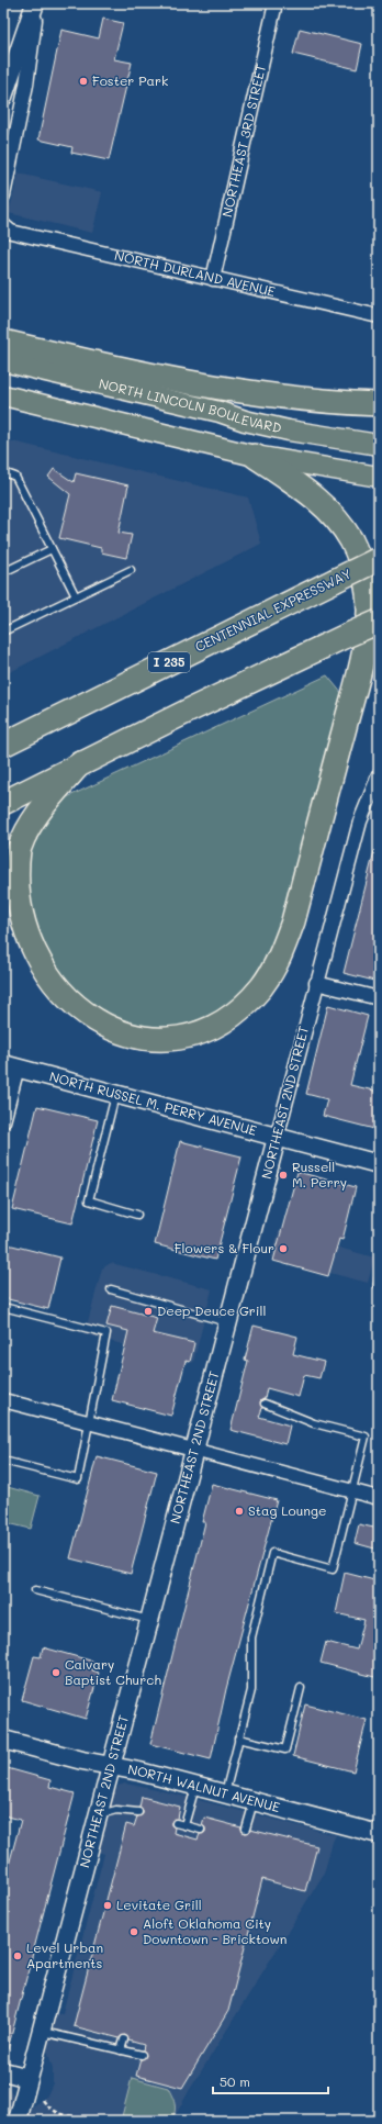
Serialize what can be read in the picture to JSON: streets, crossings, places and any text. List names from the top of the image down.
{
  "streets": {
    "highway": ["CENTENNIAL EXPRESSWAY", "I 235"],
    "main road": ["NORTH LINCOLN BOULEVARD"],
    "street": [
      "NORTHEAST 3RD STREET",
      "NORTH DURLAND AVENUE",
      "NORTHEAST 2ND STREET",
      "NORTH RUSSEL M. PERRY AVENUE",
      "NORTH WALNUT AVENUE"
    ]
  },
  "crossings": [
    ["NORTHEAST 3RD STREET", "NORTH DURLAND AVENUE"],
    ["NORTHEAST 2ND STREET", "NORTH RUSSEL M. PERRY AVENUE"],
    ["NORTHEAST 2ND STREET", "NORTH WALNUT AVENUE"]
  ],
  "places": [
    "Foster Park",
    "Russell M. Perry",
    "Flowers & Flour",
    "Deep Deuce Grill",
    "Stag Lounge",
    "Calvary Baptist Church",
    "Levitate Grill",
    "Aloft Oklahoma City Downtown - Bricktown",
    "Level Urban Apartments"
  ],
  "scale_bar": "50 m"
}
